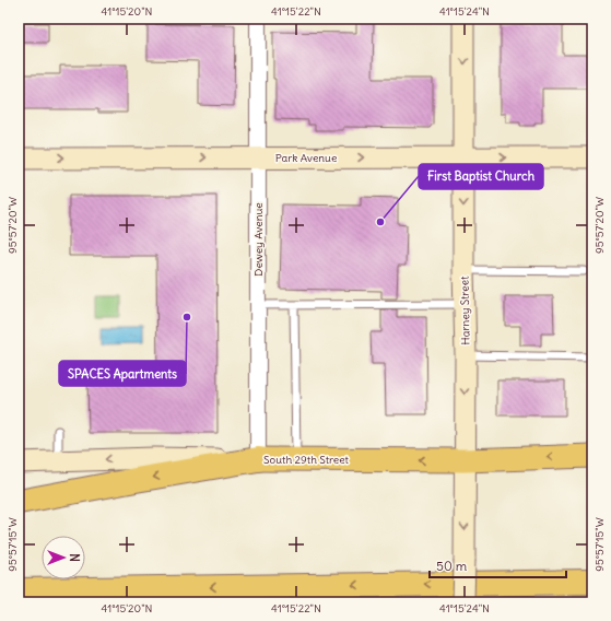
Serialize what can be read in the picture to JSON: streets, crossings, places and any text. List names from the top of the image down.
{
  "streets": {
    "main road": ["Park Avenue", "Harney Street", "South 29th Street"],
    "street": ["Dewey Avenue"]
  },
  "crossings": [
    ["Park Avenue", "Dewey Avenue"],
    ["Park Avenue", "Harney Street"],
    ["Dewey Avenue", "South 29th Street"],
    ["Harney Street", "South 29th Street"]
  ],
  "one_way": ["Park Avenue", "Harney Street", "South 29th Street"],
  "places": ["First Baptist Church", "SPACES Apartments"],
  "scale_bar": "50 m",
  "north": "right",
  "coordinates": [
    "41°15'20\"N",
    "41°15'22\"N",
    "41°15'24\"N",
    "95°57'20\"W",
    "95°57'15\"W"
  ]
}
